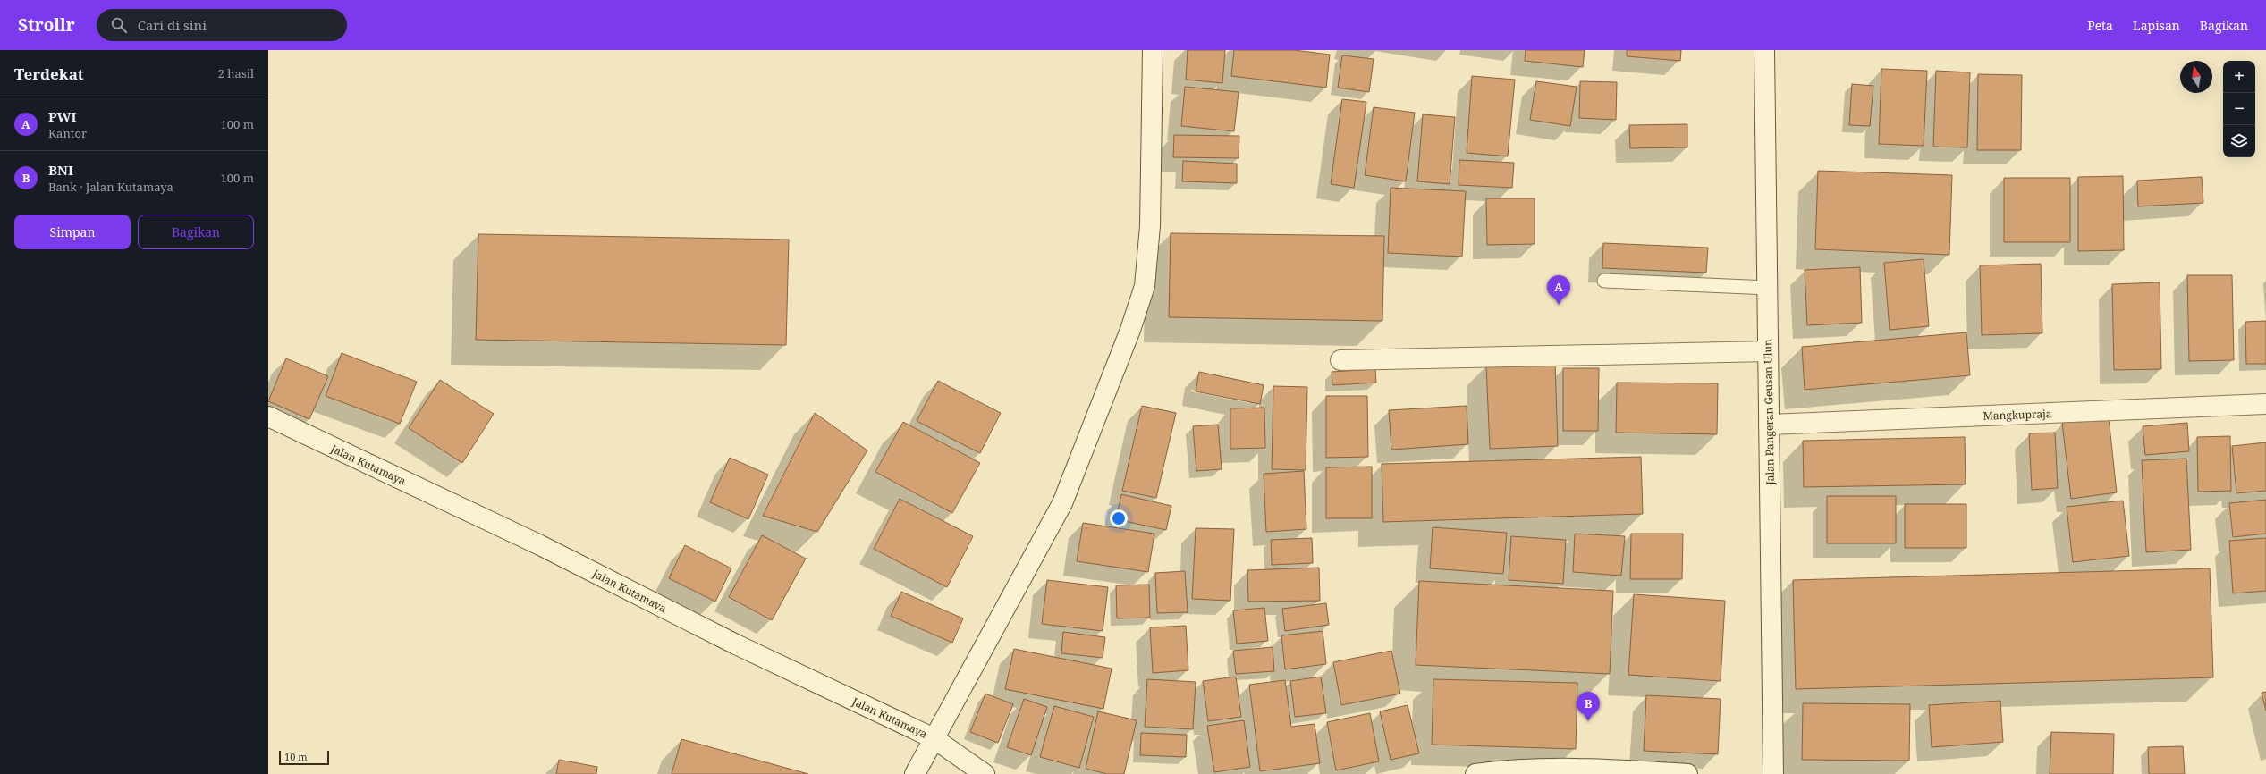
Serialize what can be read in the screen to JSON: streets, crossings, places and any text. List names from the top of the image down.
{
  "streets": {
    "main road": ["Jalan Pangeran Geusan Ulun", "Mangkupraja", "Jalan Kutamaya"]
  },
  "crossings": [
    ["Jalan Pangeran Geusan Ulun", "Mangkupraja"]
  ],
  "scale_bar": "10 m",
  "north": "top",
  "page": {
    "header": "Strollr",
    "search": "Cari di sini",
    "nav": ["Peta", "Lapisan", "Bagikan"],
    "heading": ["Terdekat", "2 hasil"],
    "map_buttons": ["+", "−"],
    "list": [
      {
        "mark": "A",
        "name": "PWI",
        "note": "Kantor",
        "value": "100 m"
      },
      {
        "mark": "B",
        "name": "BNI",
        "note": "Bank · Jalan Kutamaya",
        "value": "100 m"
      }
    ],
    "buttons": ["Simpan", "Bagikan"],
    "pins": ["A", "B"],
    "scale": "10 m"
  }
}
